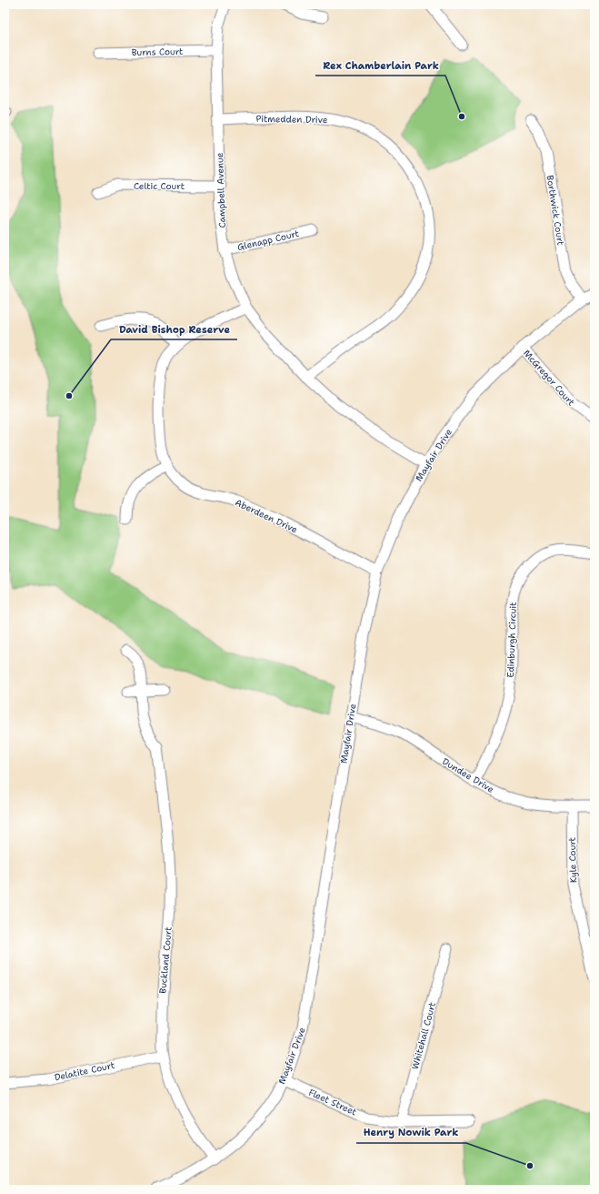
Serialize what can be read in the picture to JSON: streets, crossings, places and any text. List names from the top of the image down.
{
  "streets": {
    "street": [
      "Burns Court",
      "Pitmedden Drive",
      "Celtic Court",
      "Campbell Avenue",
      "Borthwick Court",
      "Glenapp Court",
      "McGregor Court",
      "Mayfair Drive",
      "Aberdeen Drive",
      "Edinburgh Circuit",
      "Dundee Drive",
      "Kyle Court",
      "Buckland Court",
      "Whitehall Court",
      "Delatite Court",
      "Fleet Street"
    ]
  },
  "crossings": [
    ["Burns Court", "Campbell Avenue"],
    ["Pitmedden Drive", "Campbell Avenue"],
    ["Celtic Court", "Campbell Avenue"],
    ["Campbell Avenue", "Glenapp Court"],
    ["Campbell Avenue", "Mayfair Drive"],
    ["Campbell Avenue", "Aberdeen Drive"],
    ["Borthwick Court", "Mayfair Drive"],
    ["McGregor Court", "Mayfair Drive"],
    ["Mayfair Drive", "Aberdeen Drive"],
    ["Mayfair Drive", "Dundee Drive"],
    ["Mayfair Drive", "Buckland Court"],
    ["Mayfair Drive", "Fleet Street"],
    ["Edinburgh Circuit", "Dundee Drive"],
    ["Dundee Drive", "Kyle Court"],
    ["Buckland Court", "Delatite Court"],
    ["Whitehall Court", "Fleet Street"]
  ],
  "places": ["Rex Chamberlain Park", "David Bishop Reserve", "Henry Nowik Park"]
}
